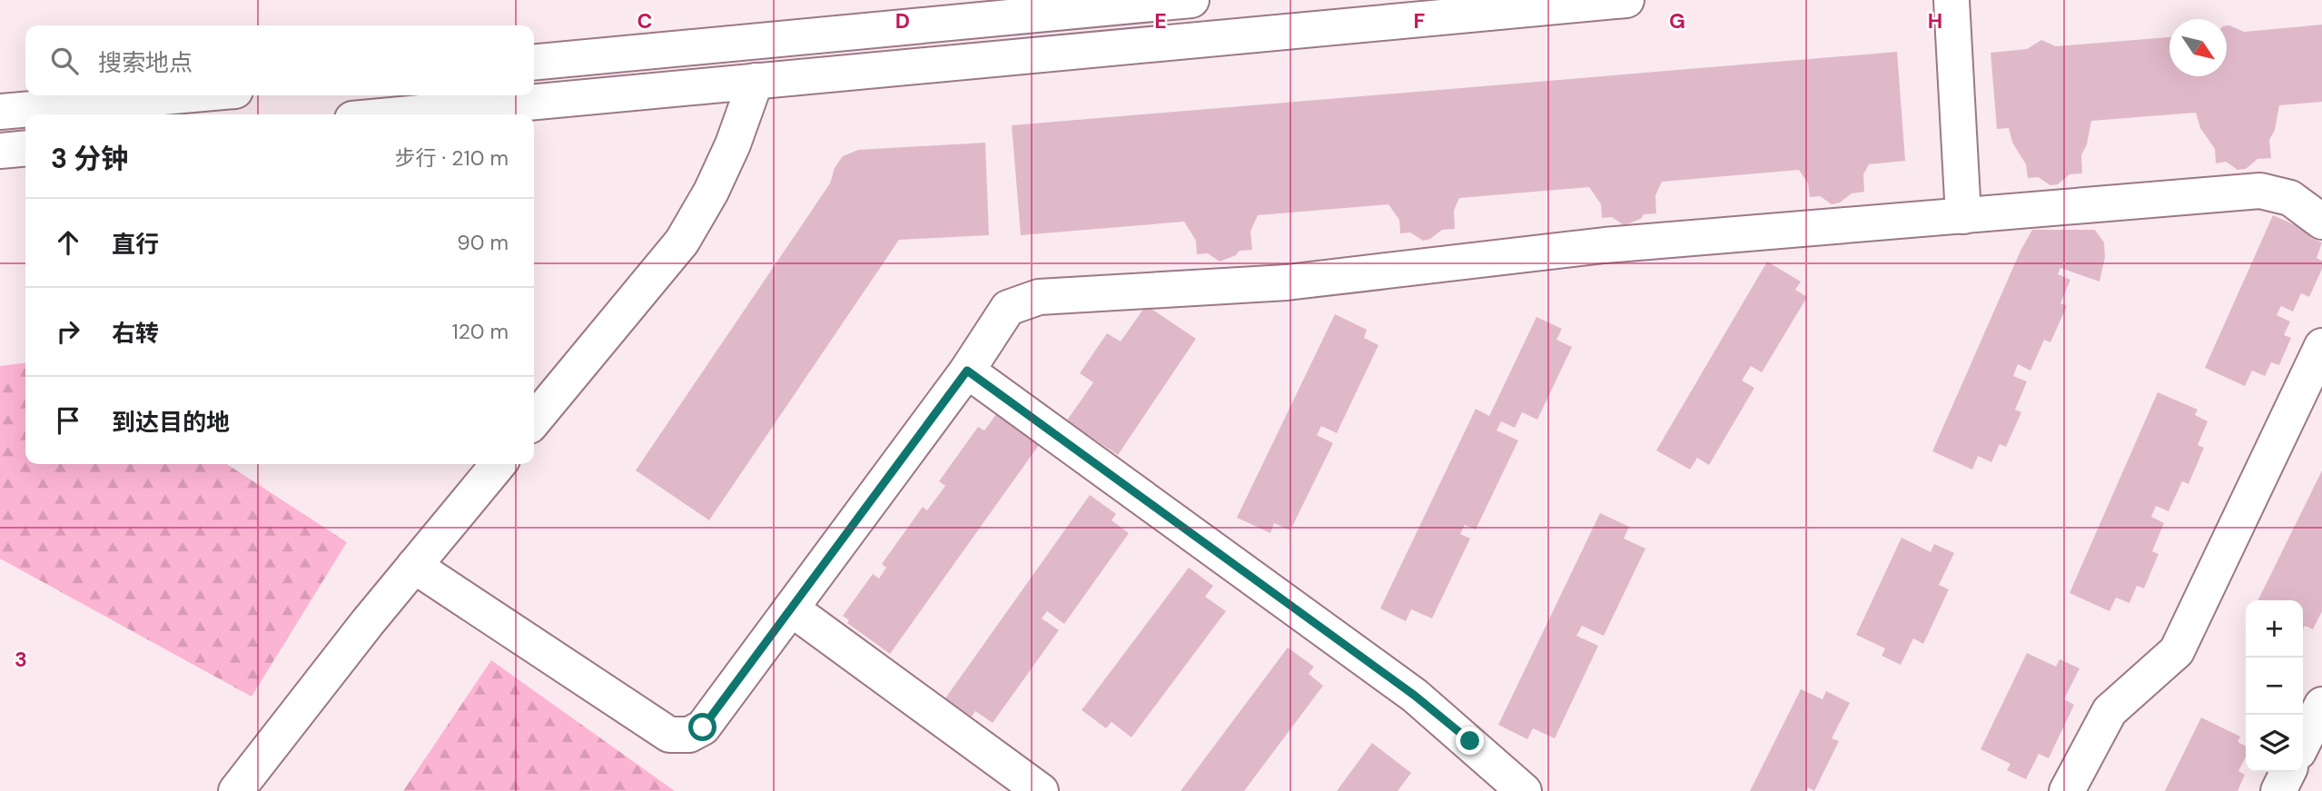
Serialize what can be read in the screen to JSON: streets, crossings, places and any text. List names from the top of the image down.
{
  "north": "bottom right",
  "page": {
    "search": "搜索地点",
    "heading": ["3 分钟", "步行 · 210 m"],
    "list": [
      ["直行", "90 m"],
      ["右转", "120 m"],
      "到达目的地"
    ],
    "map_buttons": ["+", "−"]
  },
  "grid": {
    "columns": [
      "C",
      "D",
      "E",
      "F",
      "G",
      "H"
    ],
    "rows": ["3"]
  }
}
